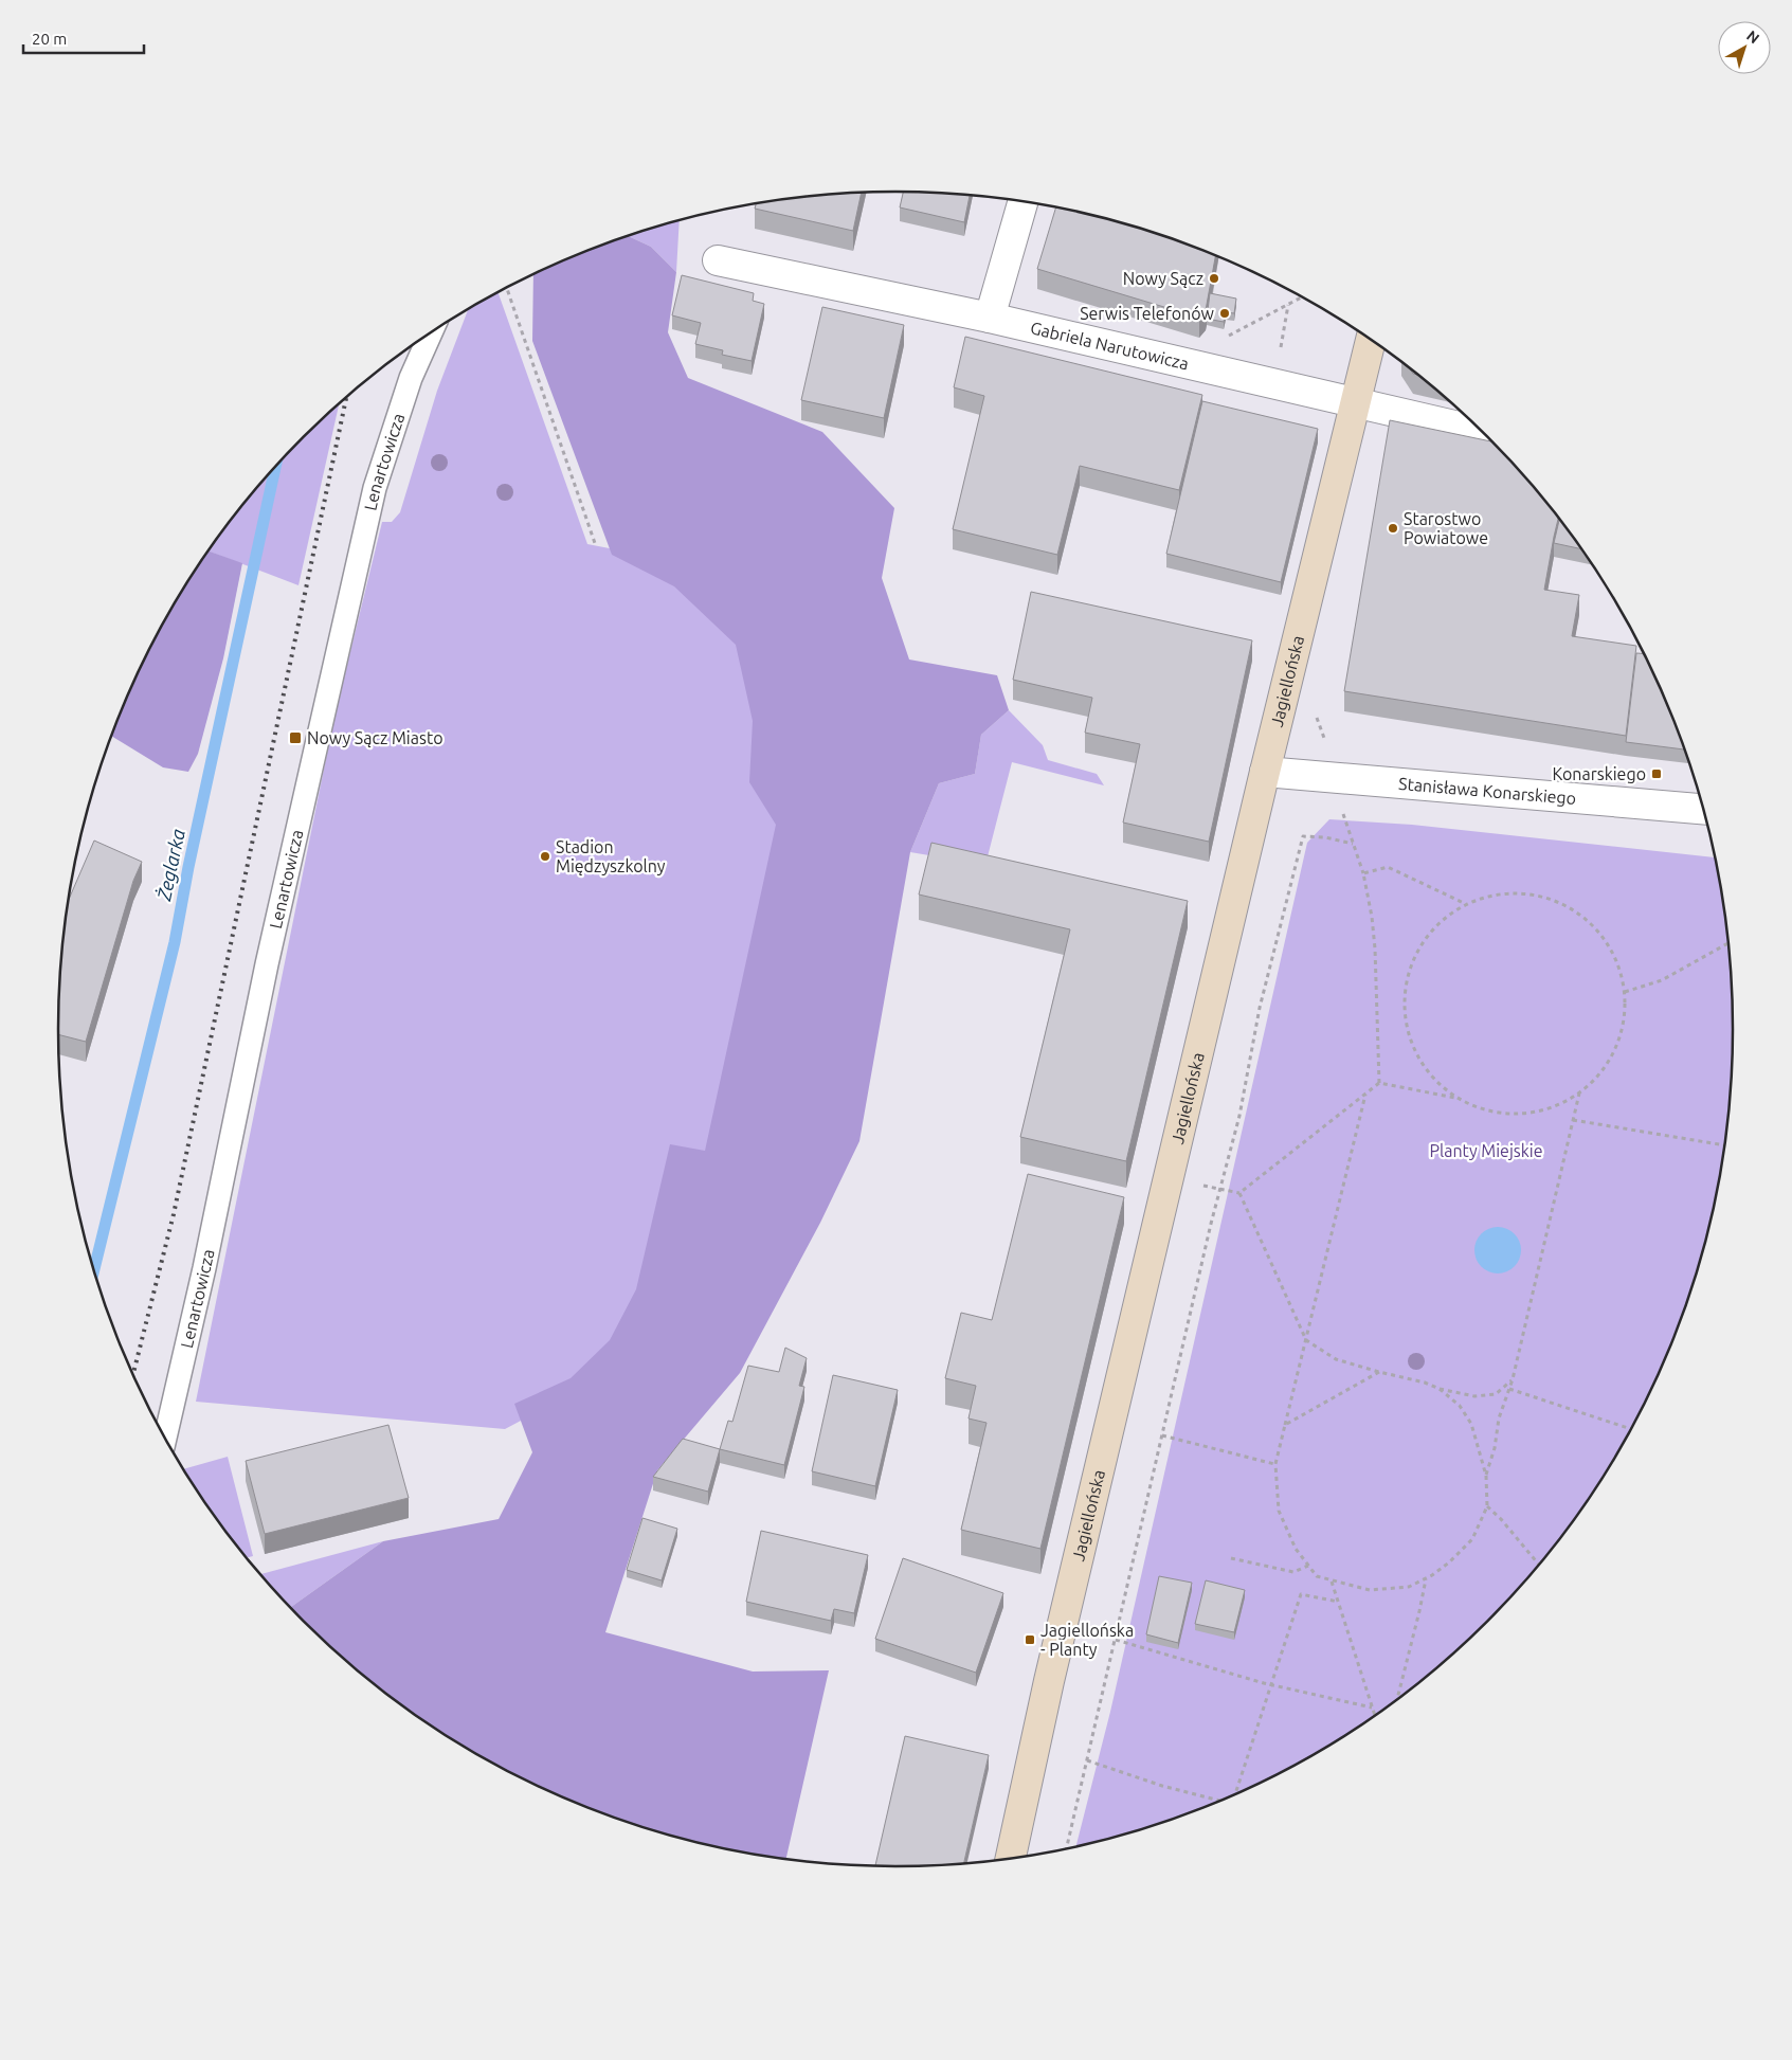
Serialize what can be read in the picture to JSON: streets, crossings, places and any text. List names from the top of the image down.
{
  "streets": {
    "street": ["Gabriela Narutowicza", "Jagiellońska", "Stanisława Konarskiego"],
    "lane": ["Lenartowicza"]
  },
  "crossings": [
    ["Gabriela Narutowicza", "Jagiellońska"],
    ["Jagiellońska", "Stanisława Konarskiego"]
  ],
  "water": ["Żeglarka"],
  "parks": ["Planty Miejskie"],
  "places": {
    "other": [
      "Nowy Sącz",
      "Serwis Telefonów",
      "Starostwo Powiatowe",
      "Stadion Międzyszkolny"
    ],
    "transit": ["Nowy Sącz Miasto", "Konarskiego", "Jagiellońska - Planty"]
  },
  "scale_bar": "20 m",
  "north": "top right"
}
